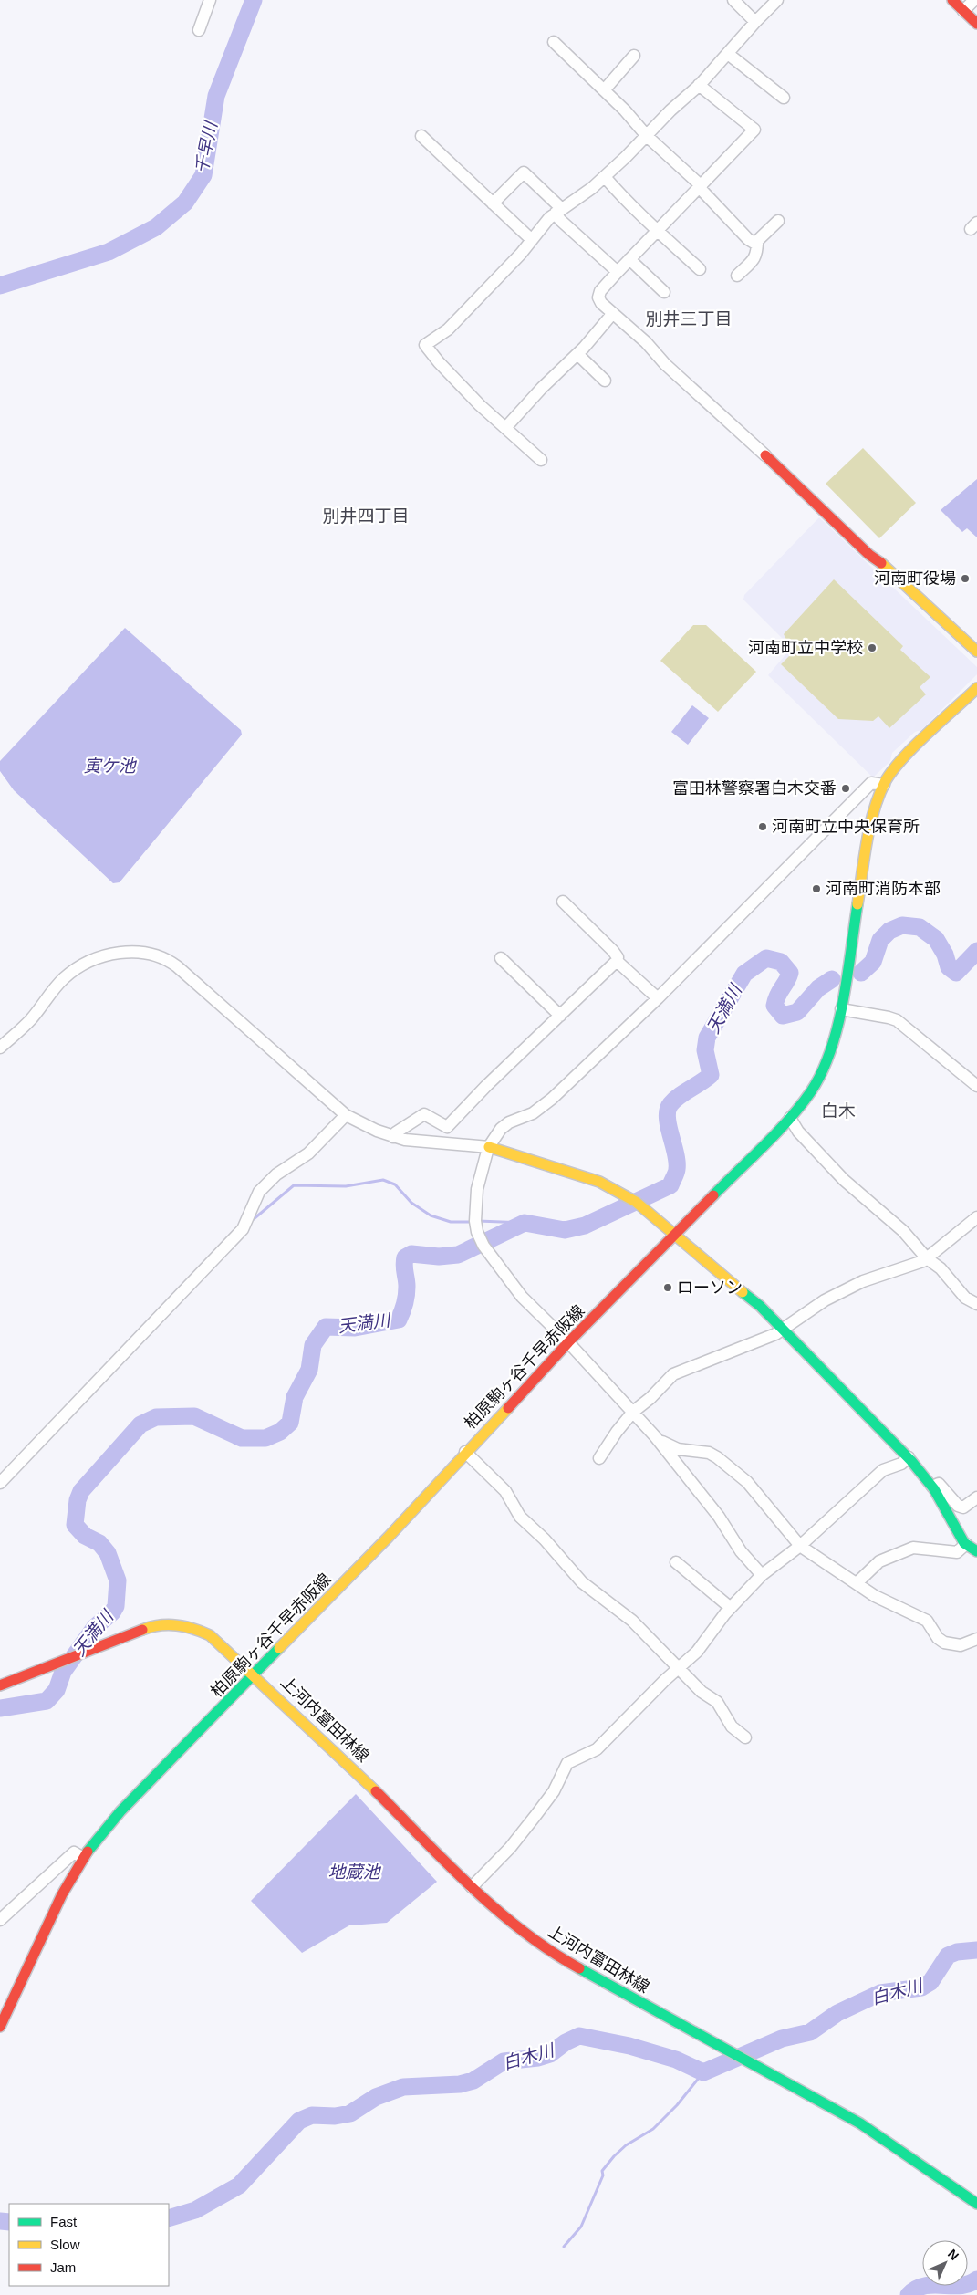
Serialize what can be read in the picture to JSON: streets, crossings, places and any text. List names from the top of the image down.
{
  "streets": {
    "main road": ["柏原駒ヶ谷千早赤阪線", "上河内富田林線"]
  },
  "crossings": [
    ["柏原駒ヶ谷千早赤阪線", "上河内富田林線"]
  ],
  "districts": ["別井三丁目", "別井四丁目", "白木"],
  "water": [
    "千早川",
    "寅ケ池",
    "天満川",
    "地蔵池",
    "白木川"
  ],
  "places": [
    "河南町役場",
    "河南町立中学校",
    "富田林警察署白木交番",
    "河南町立中央保育所",
    "河南町消防本部",
    "ローソン"
  ],
  "legend": ["Fast", "Slow", "Jam"],
  "north": "top right"
}
